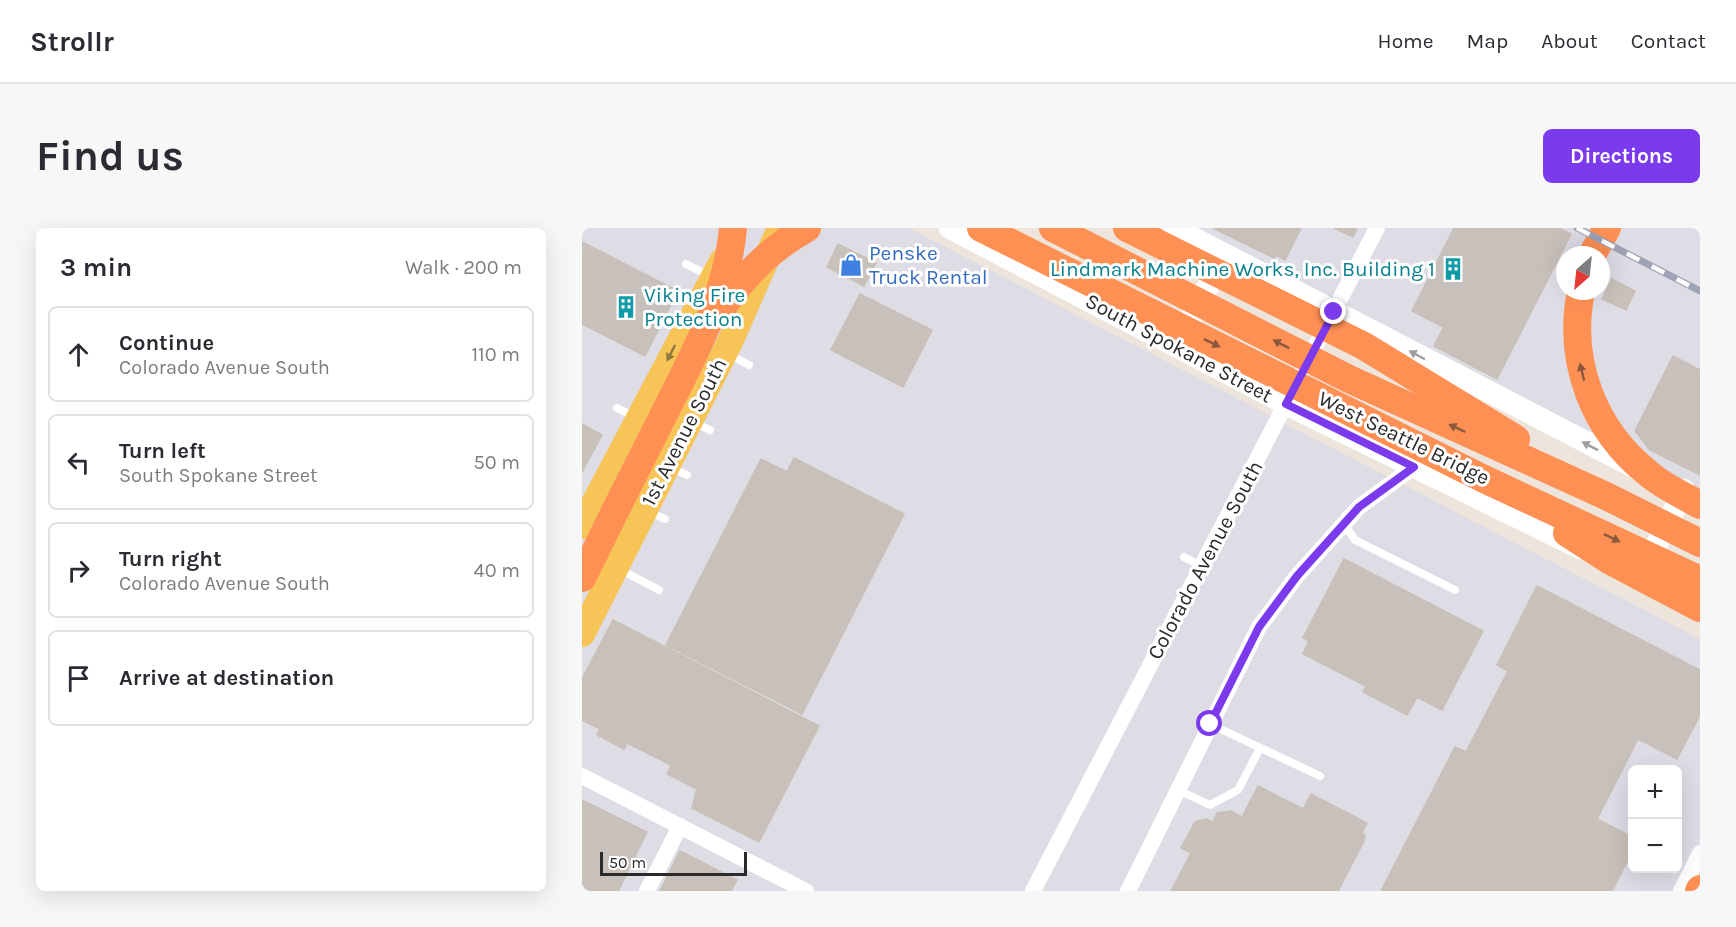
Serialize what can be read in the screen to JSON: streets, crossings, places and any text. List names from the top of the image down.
{
  "streets": {
    "highway": ["West Seattle Bridge"],
    "main road": ["South Spokane Street", "1st Avenue South"],
    "street": ["Colorado Avenue South"]
  },
  "crossings": [
    ["South Spokane Street", "West Seattle Bridge"],
    ["South Spokane Street", "Colorado Avenue South"]
  ],
  "places": {
    "shop": ["Penske Truck Rental"],
    "building": ["Lindmark Machine Works, Inc. Building 1", "Viking Fire Protection"]
  },
  "scale_bar": "50 m",
  "north": "bottom left",
  "page": {
    "header": "Strollr",
    "nav": [
      "Home",
      "Map",
      "About",
      "Contact"
    ],
    "buttons": "Directions",
    "title": "Find us",
    "heading": ["3 min", "Walk · 200 m"],
    "list": [
      ["Continue", "Colorado Avenue South", "110 m"],
      ["Turn left", "South Spokane Street", "50 m"],
      ["Turn right", "Colorado Avenue South", "40 m"],
      "Arrive at destination"
    ],
    "map_buttons": ["+", "−"],
    "scale": "50 m"
  }
}
